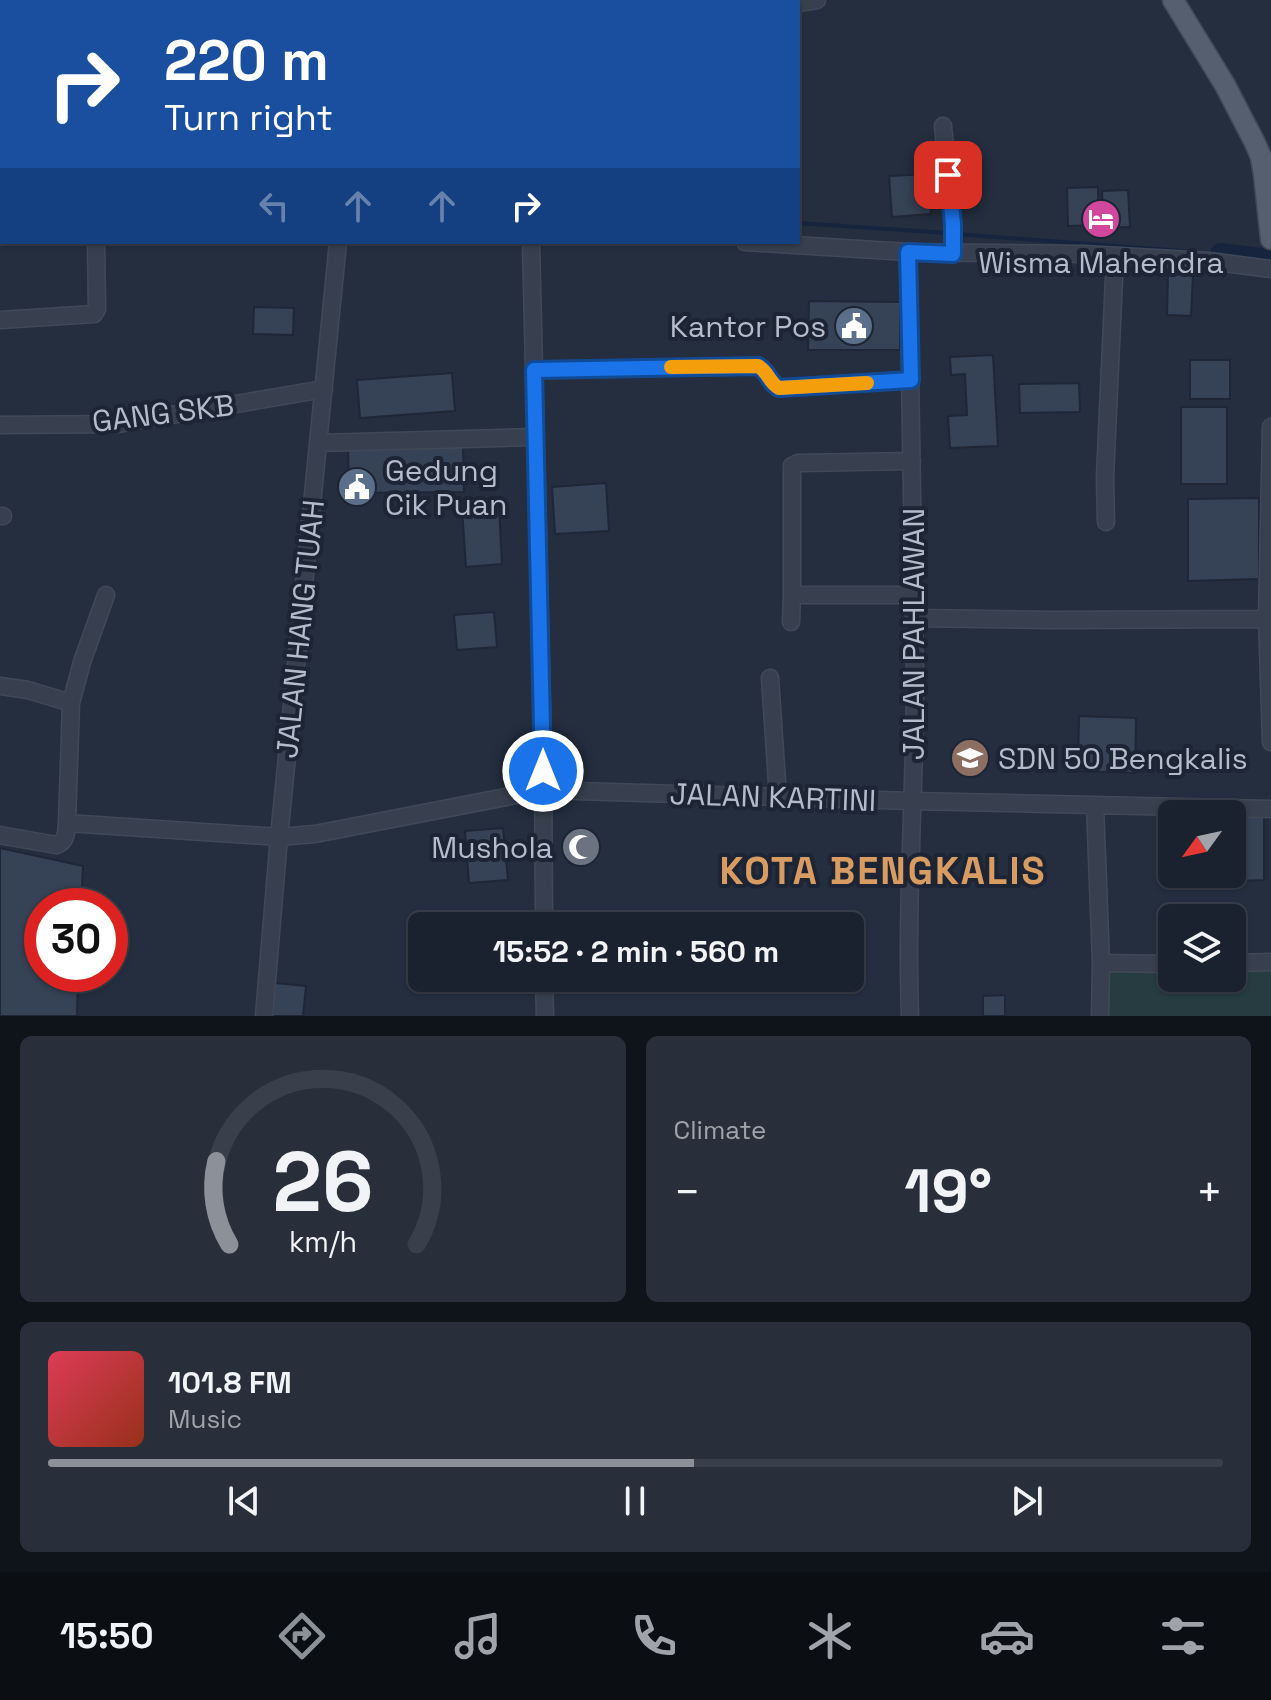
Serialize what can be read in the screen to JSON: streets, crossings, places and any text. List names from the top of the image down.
{
  "streets": {
    "street": [
      "GANG SKB",
      "JALAN HANG TUAH",
      "JALAN PAHLAWAN",
      "JALAN KARTINI"
    ]
  },
  "crossings": [
    ["GANG SKB", "JALAN HANG TUAH"],
    ["JALAN HANG TUAH", "JALAN KARTINI"],
    ["JALAN PAHLAWAN", "JALAN KARTINI"]
  ],
  "districts": ["KOTA BENGKALIS"],
  "places": {
    "hotel": ["Wisma Mahendra"],
    "public building": ["Kantor Pos", "Gedung Cik Puan"],
    "school or university": ["SDN 50 Bengkalis"],
    "mosque": ["Mushola"]
  },
  "north": "bottom left",
  "page": {
    "turn": ["220 m", "Turn right"],
    "limit": "30",
    "trip": "15:52 · 2 min · 560 m",
    "tile": "Climate",
    "heat": ["−", "19°", "+"],
    "song": ["101.8 FM", "Music"],
    "tabs": "15:50",
    "gauge": ["26", "km/h"]
  }
}
